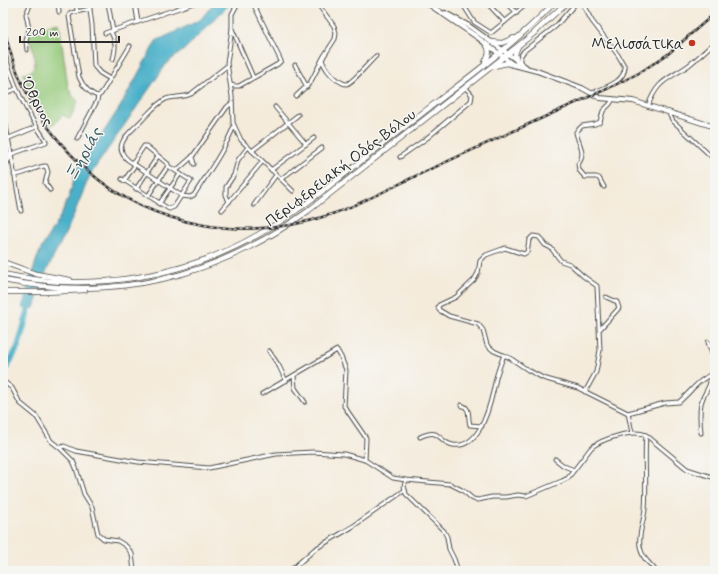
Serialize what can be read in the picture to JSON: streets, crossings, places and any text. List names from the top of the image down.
{
  "streets": {
    "main road": ["Περιφερειακή Οδός Βόλου"],
    "street": ["Όθρυος"]
  },
  "water": ["Ξηριάς"],
  "places": ["Μελισσάτικα"],
  "scale_bar": "200 m"
}
